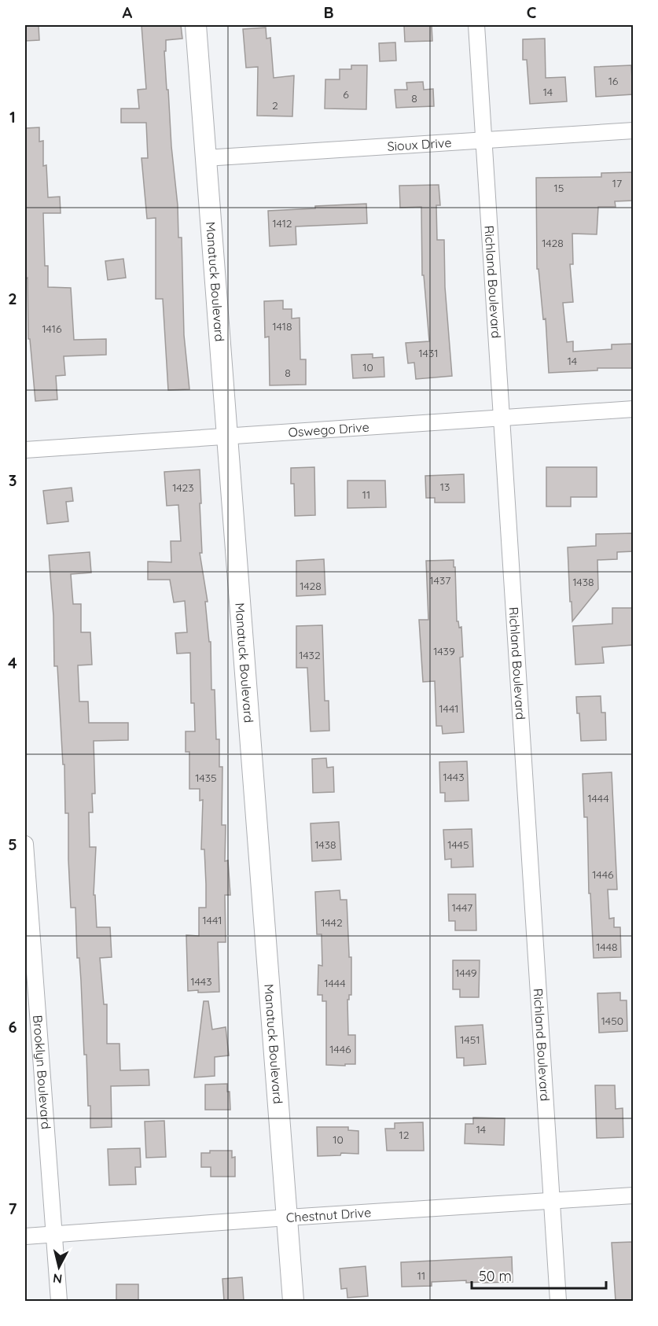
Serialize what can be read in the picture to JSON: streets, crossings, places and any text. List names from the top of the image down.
{
  "streets": {
    "street": [
      "Sioux Drive",
      "Manatuck Boulevard",
      "Richland Boulevard",
      "Oswego Drive",
      "Brooklyn Boulevard",
      "Chestnut Drive"
    ]
  },
  "crossings": [
    ["Sioux Drive", "Manatuck Boulevard"],
    ["Sioux Drive", "Richland Boulevard"],
    ["Manatuck Boulevard", "Oswego Drive"],
    ["Manatuck Boulevard", "Chestnut Drive"],
    ["Richland Boulevard", "Oswego Drive"],
    ["Richland Boulevard", "Chestnut Drive"],
    ["Brooklyn Boulevard", "Chestnut Drive"]
  ],
  "house_numbers": [
    "16",
    "14",
    "6",
    "8",
    "2",
    "17",
    "15",
    "1412",
    "1428",
    "1418",
    "1416",
    "1431",
    "14",
    "10",
    "8",
    "13",
    "1423",
    "11",
    "1437",
    "1438",
    "1428",
    "1439",
    "1432",
    "1441",
    "1443",
    "1435",
    "1444",
    "1438",
    "1445",
    "1446",
    "1447",
    "1441",
    "1442",
    "1448",
    "1449",
    "1443",
    "1444",
    "1450",
    "1451",
    "1446",
    "14",
    "12",
    "10",
    "11"
  ],
  "scale_bar": "50 m",
  "north": "bottom",
  "grid": {
    "columns": ["A", "B", "C"],
    "rows": [
      "1",
      "2",
      "3",
      "4",
      "5",
      "6",
      "7"
    ]
  }
}
